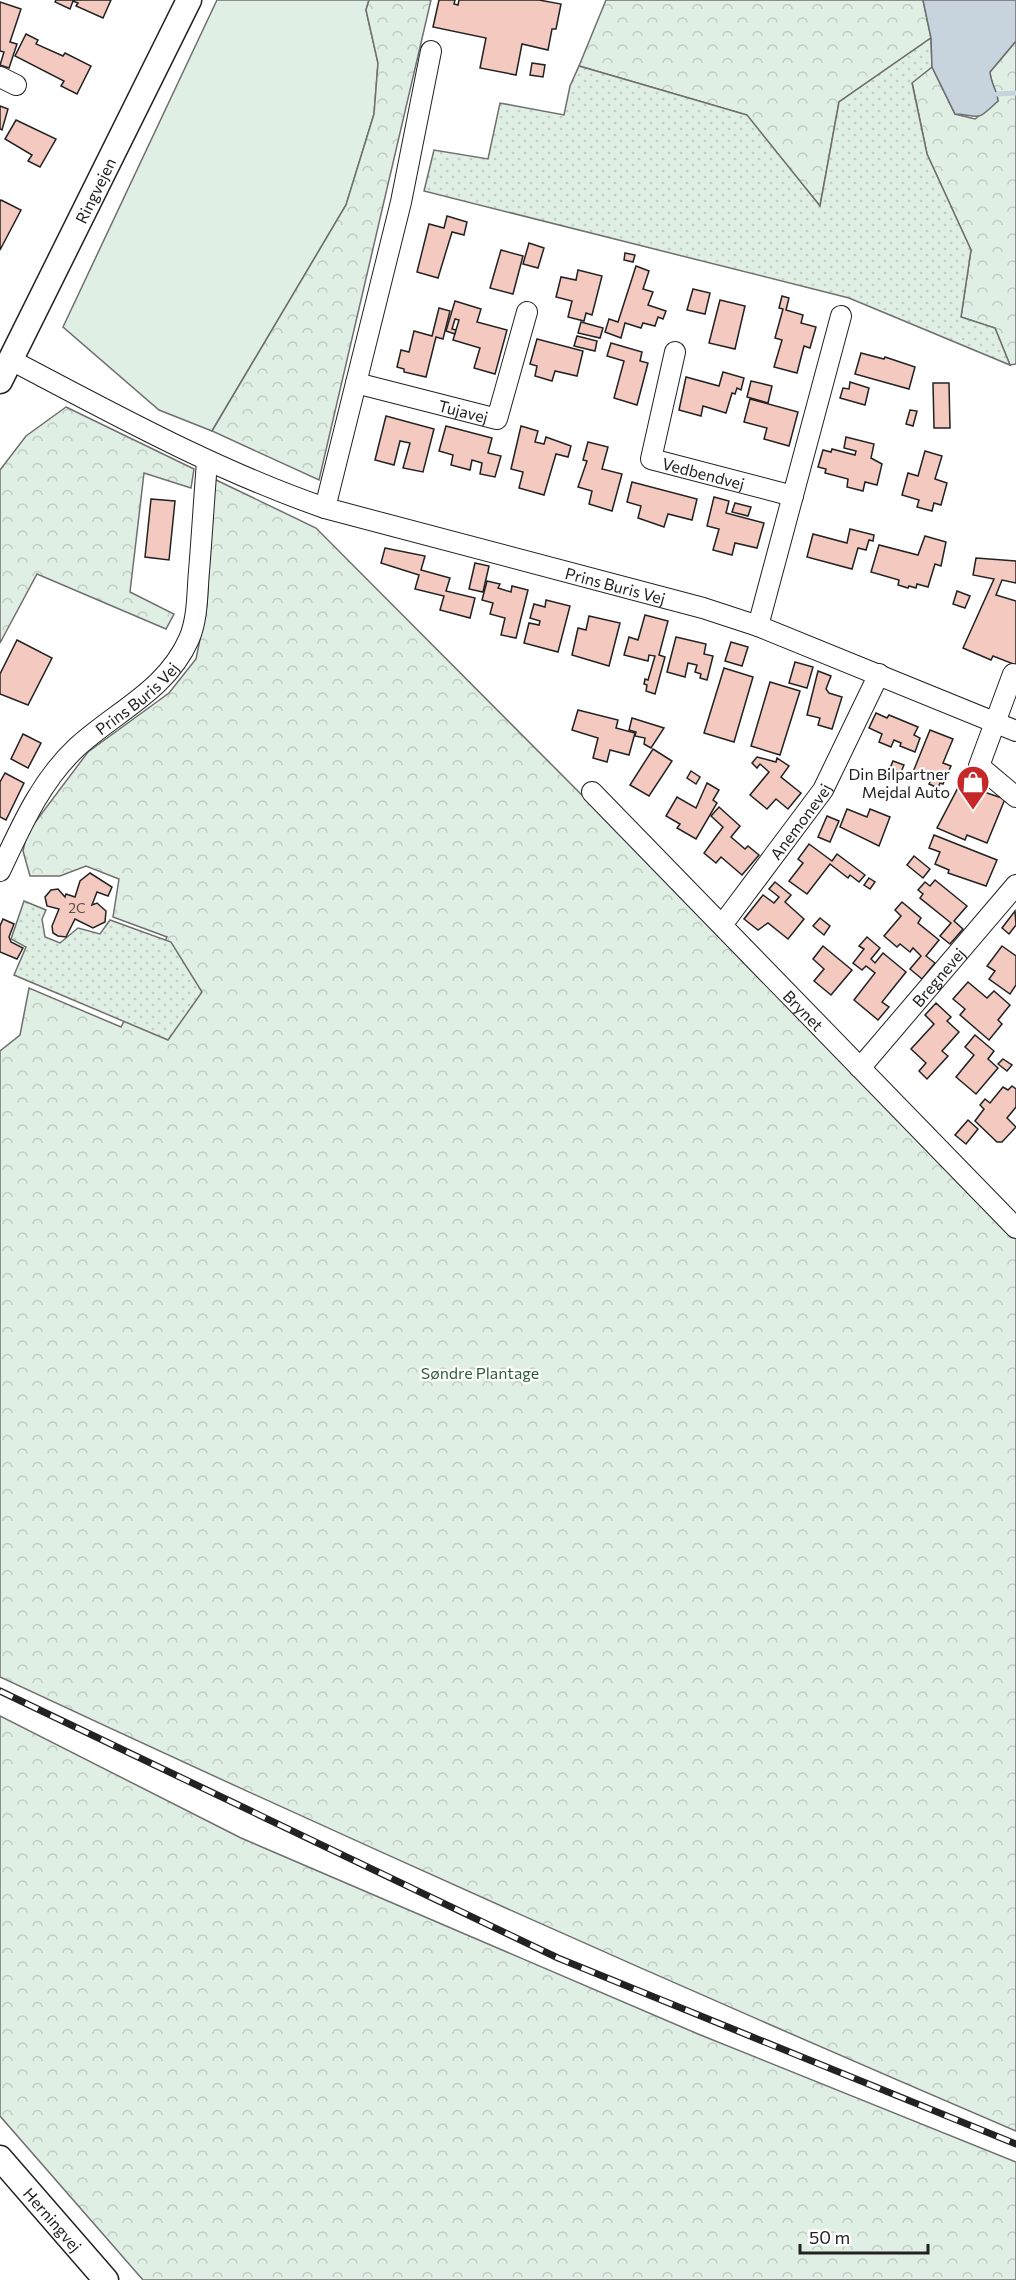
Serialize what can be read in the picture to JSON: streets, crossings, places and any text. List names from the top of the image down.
{
  "streets": {
    "main road": ["Ringvejen", "Herningvej"],
    "street": [
      "Tujavej",
      "Vedbendvej",
      "Prins Buris Vej",
      "Anemonevej",
      "Bregnevej",
      "Brynet"
    ]
  },
  "crossings": [
    ["Ringvejen", "Prins Buris Vej"],
    ["Prins Buris Vej", "Anemonevej"],
    ["Anemonevej", "Brynet"],
    ["Bregnevej", "Brynet"]
  ],
  "parks": ["Søndre Plantage"],
  "places": {
    "shop": ["Din Bilpartner Mejdal Auto"]
  },
  "house_numbers": ["2C"],
  "scale_bar": "50 m"
}
